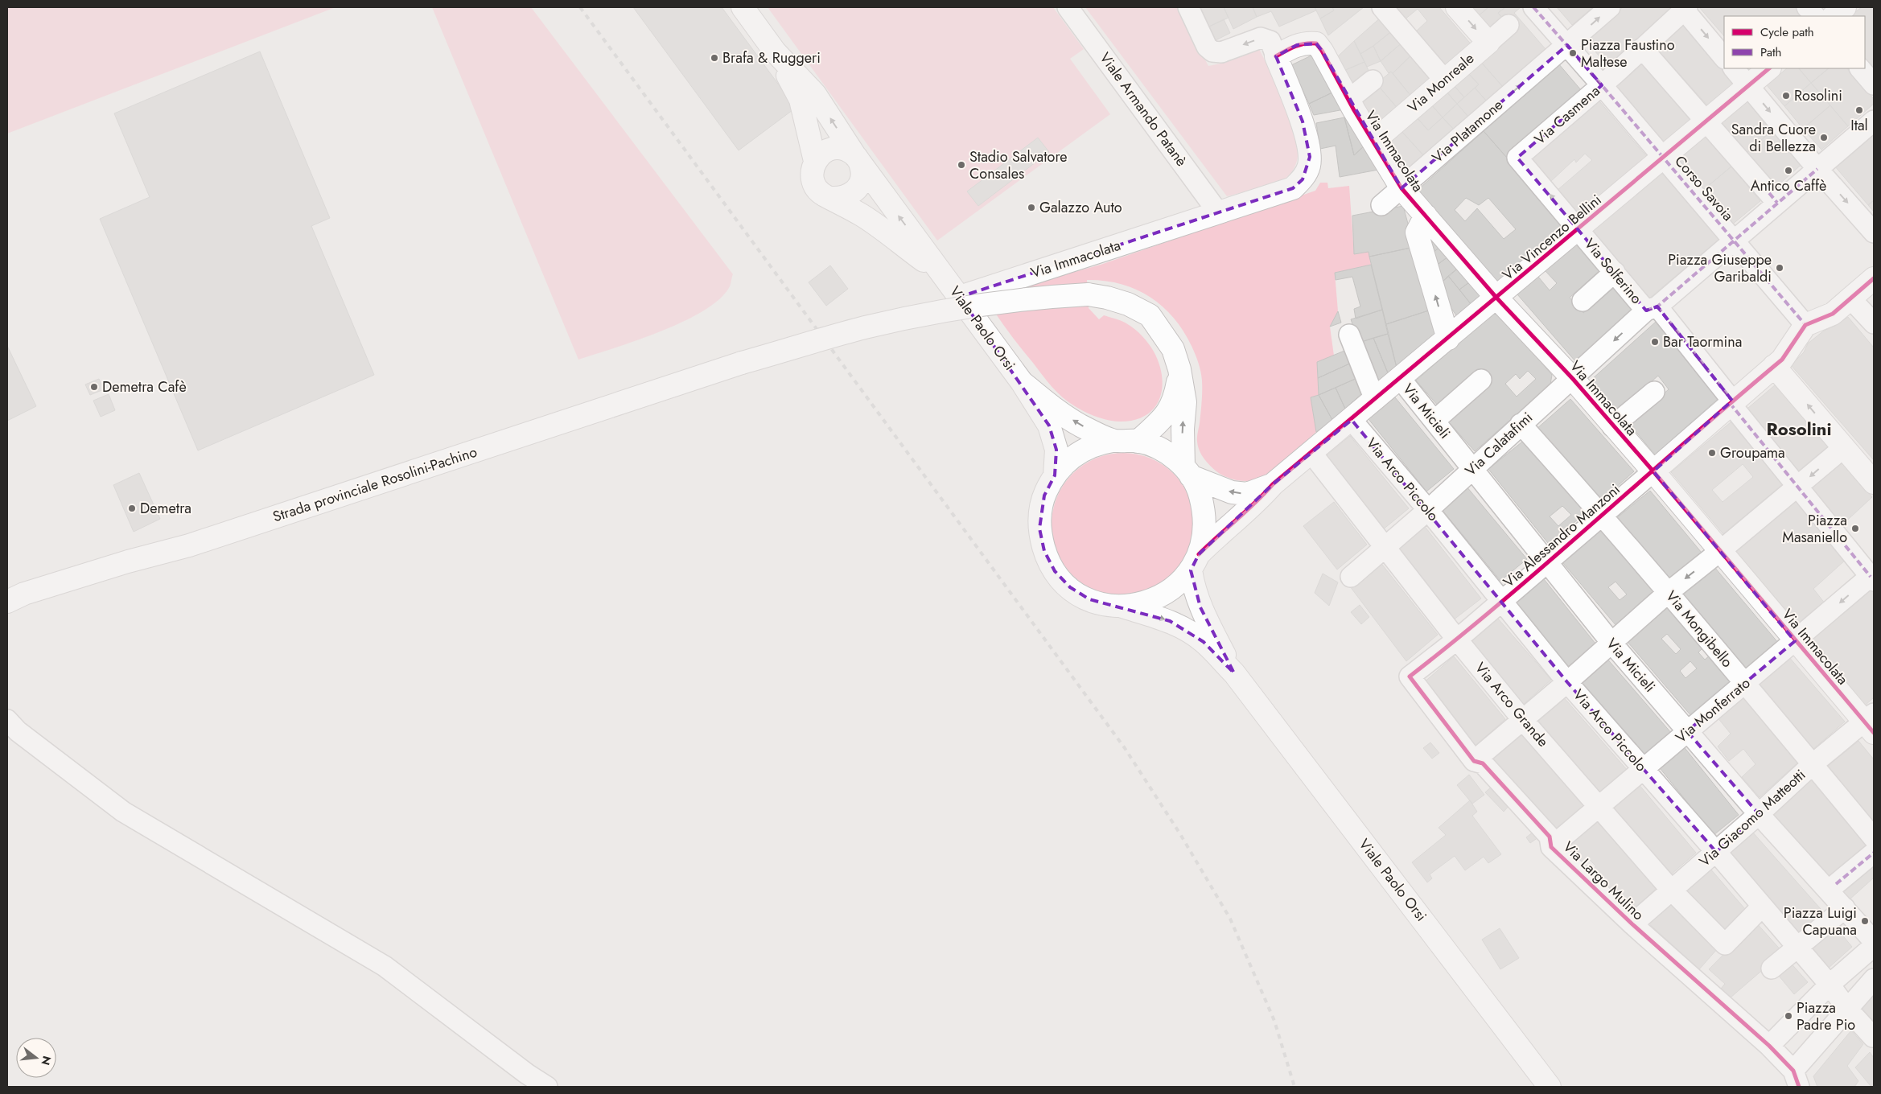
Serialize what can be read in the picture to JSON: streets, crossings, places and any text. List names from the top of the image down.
{
  "streets": {
    "main road": [
      "Via Monreale",
      "Via Immacolata",
      "Via Vincenzo Bellini",
      "Viale Paolo Orsi",
      "Strada provinciale Rosolini-Pachino",
      "Via Alessandro Manzoni"
    ],
    "street": [
      "Viale Armando Patanè",
      "Via Casmena",
      "Via Platamone",
      "Corso Savoia",
      "Via Solferino",
      "Via Micieli",
      "Via Calatafimi",
      "Via Arco Piccolo",
      "Via Mongibello",
      "Via Arco Grande",
      "Via Monferrato",
      "Via Giacomo Matteotti",
      "Via Largo Mulino"
    ]
  },
  "crossings": [
    ["Via Monreale", "Via Immacolata"],
    ["Via Monreale", "Corso Savoia"],
    ["Viale Armando Patanè", "Via Immacolata"],
    ["Via Casmena", "Corso Savoia"],
    ["Via Casmena", "Via Solferino"],
    ["Via Platamone", "Via Immacolata"],
    ["Via Platamone", "Corso Savoia"],
    ["Via Immacolata", "Via Vincenzo Bellini"],
    ["Via Immacolata", "Viale Paolo Orsi"],
    ["Via Immacolata", "Via Calatafimi"],
    ["Via Immacolata", "Via Alessandro Manzoni"],
    ["Via Immacolata", "Via Monferrato"],
    ["Via Immacolata", "Via Giacomo Matteotti"],
    ["Corso Savoia", "Via Vincenzo Bellini"],
    ["Corso Savoia", "Via Calatafimi"],
    ["Corso Savoia", "Via Alessandro Manzoni"],
    ["Via Vincenzo Bellini", "Via Solferino"],
    ["Via Vincenzo Bellini", "Via Micieli"],
    ["Via Vincenzo Bellini", "Via Arco Piccolo"],
    ["Via Vincenzo Bellini", "Via Arco Grande"],
    ["Via Solferino", "Via Calatafimi"],
    ["Via Solferino", "Via Alessandro Manzoni"],
    ["Via Micieli", "Via Calatafimi"],
    ["Via Micieli", "Via Alessandro Manzoni"],
    ["Via Micieli", "Via Monferrato"],
    ["Via Micieli", "Via Giacomo Matteotti"],
    ["Via Calatafimi", "Via Arco Piccolo"],
    ["Via Calatafimi", "Via Mongibello"],
    ["Via Calatafimi", "Via Arco Grande"],
    ["Via Arco Piccolo", "Via Alessandro Manzoni"],
    ["Via Arco Piccolo", "Via Arco Grande"],
    ["Via Arco Piccolo", "Via Monferrato"],
    ["Via Arco Piccolo", "Via Giacomo Matteotti"],
    ["Via Alessandro Manzoni", "Via Mongibello"],
    ["Via Alessandro Manzoni", "Via Arco Grande"],
    ["Via Alessandro Manzoni", "Via Largo Mulino"],
    ["Via Mongibello", "Via Monferrato"],
    ["Via Mongibello", "Via Giacomo Matteotti"],
    ["Via Arco Grande", "Via Monferrato"],
    ["Via Arco Grande", "Via Giacomo Matteotti"],
    ["Via Monferrato", "Via Largo Mulino"],
    ["Via Giacomo Matteotti", "Via Largo Mulino"]
  ],
  "one_way": ["Via Platamone"],
  "districts": ["Rosolini"],
  "places": [
    "Piazza Faustino Maltese",
    "Brafa & Ruggeri",
    "Rosolini",
    "Ital",
    "Sandra Cuore di Bellezza",
    "Stadio Salvatore Consales",
    "Antico Caffè",
    "Galazzo Auto",
    "Piazza Giuseppe Garibaldi",
    "Bar Taormina",
    "Demetra Cafè",
    "Groupama",
    "Demetra",
    "Piazza Masaniello",
    "Piazza Luigi Capuana",
    "Piazza Padre Pio"
  ],
  "legend": ["Cycle path", "Path"],
  "north": "right"
}
